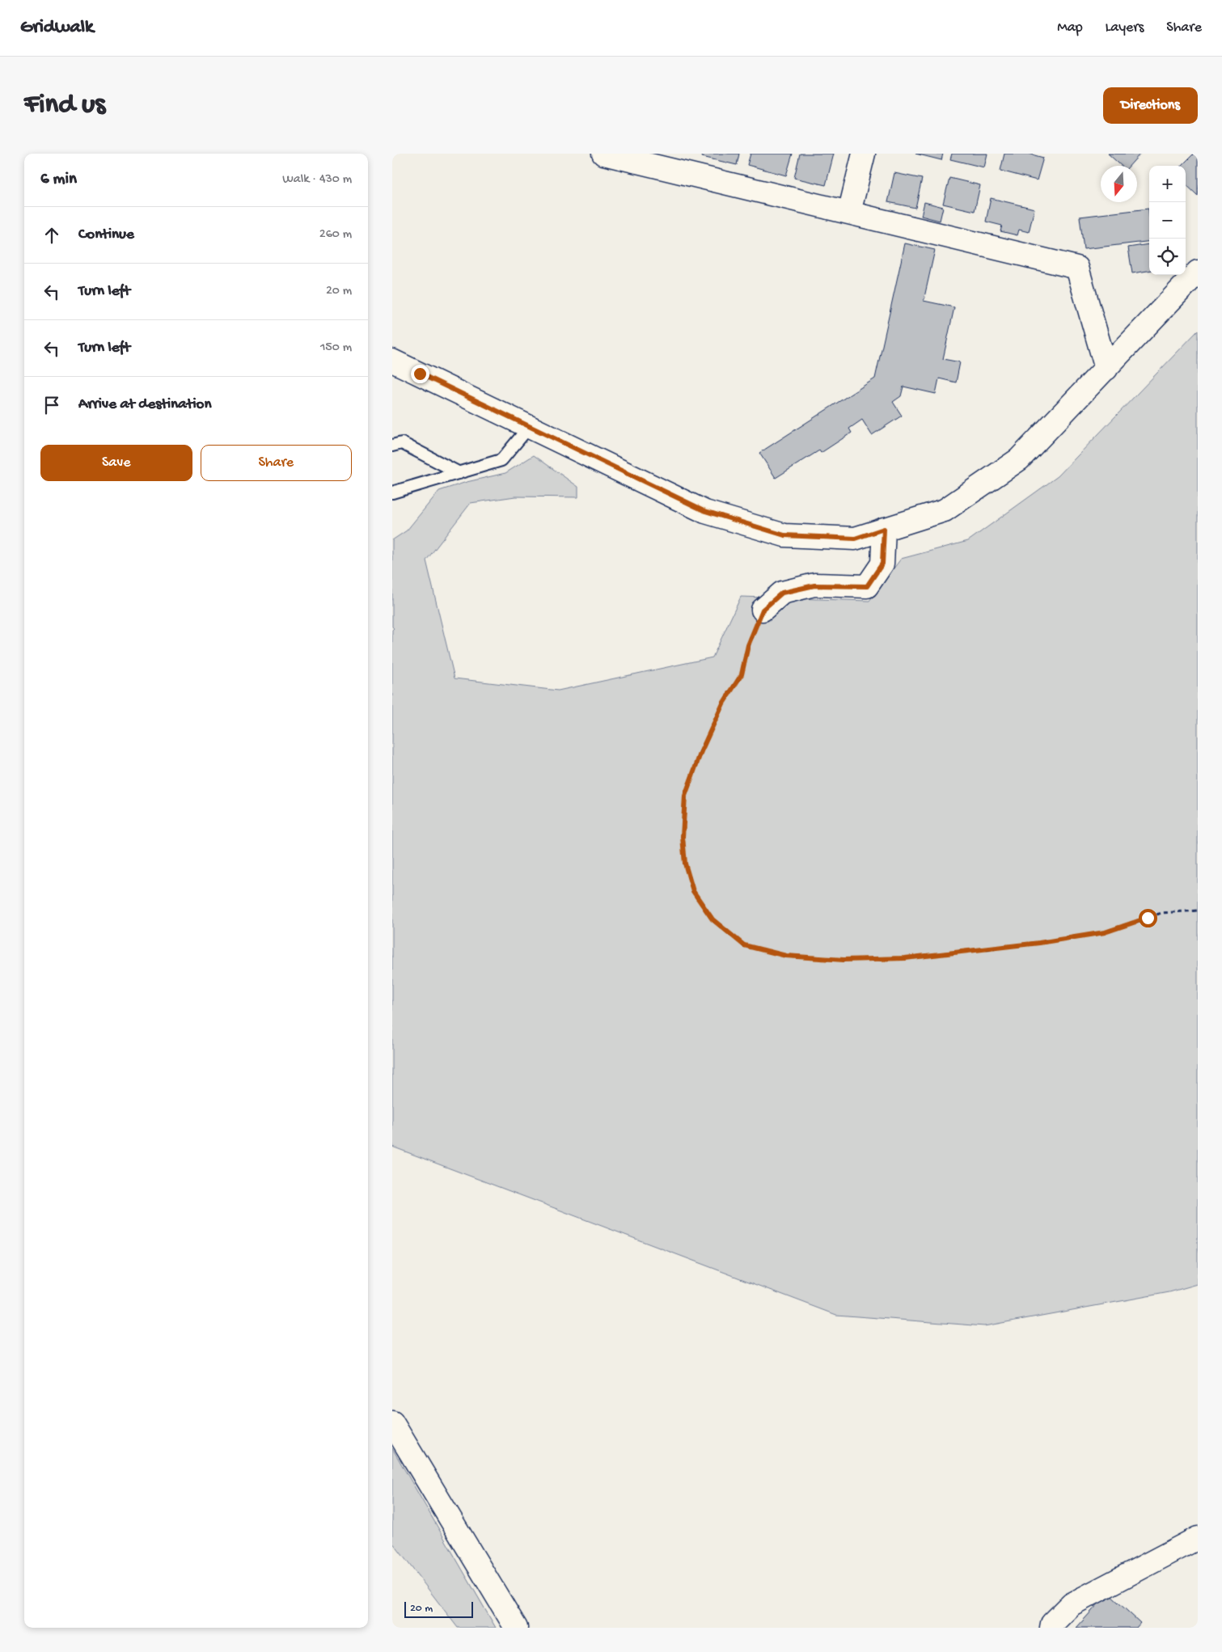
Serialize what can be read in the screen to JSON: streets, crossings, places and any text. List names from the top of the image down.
{
  "scale_bar": "20 m",
  "north": "bottom",
  "page": {
    "header": "Gridwalk",
    "nav": ["Map", "Layers", "Share"],
    "buttons": [
      "Directions",
      ["Save", "Share"]
    ],
    "title": "Find us",
    "heading": ["6 min", "Walk · 430 m"],
    "map_buttons": ["+", "−"],
    "list": [
      ["Continue", "260 m"],
      ["Turn left", "20 m"],
      ["Turn left", "150 m"],
      "Arrive at destination"
    ],
    "scale": "20 m"
  }
}
